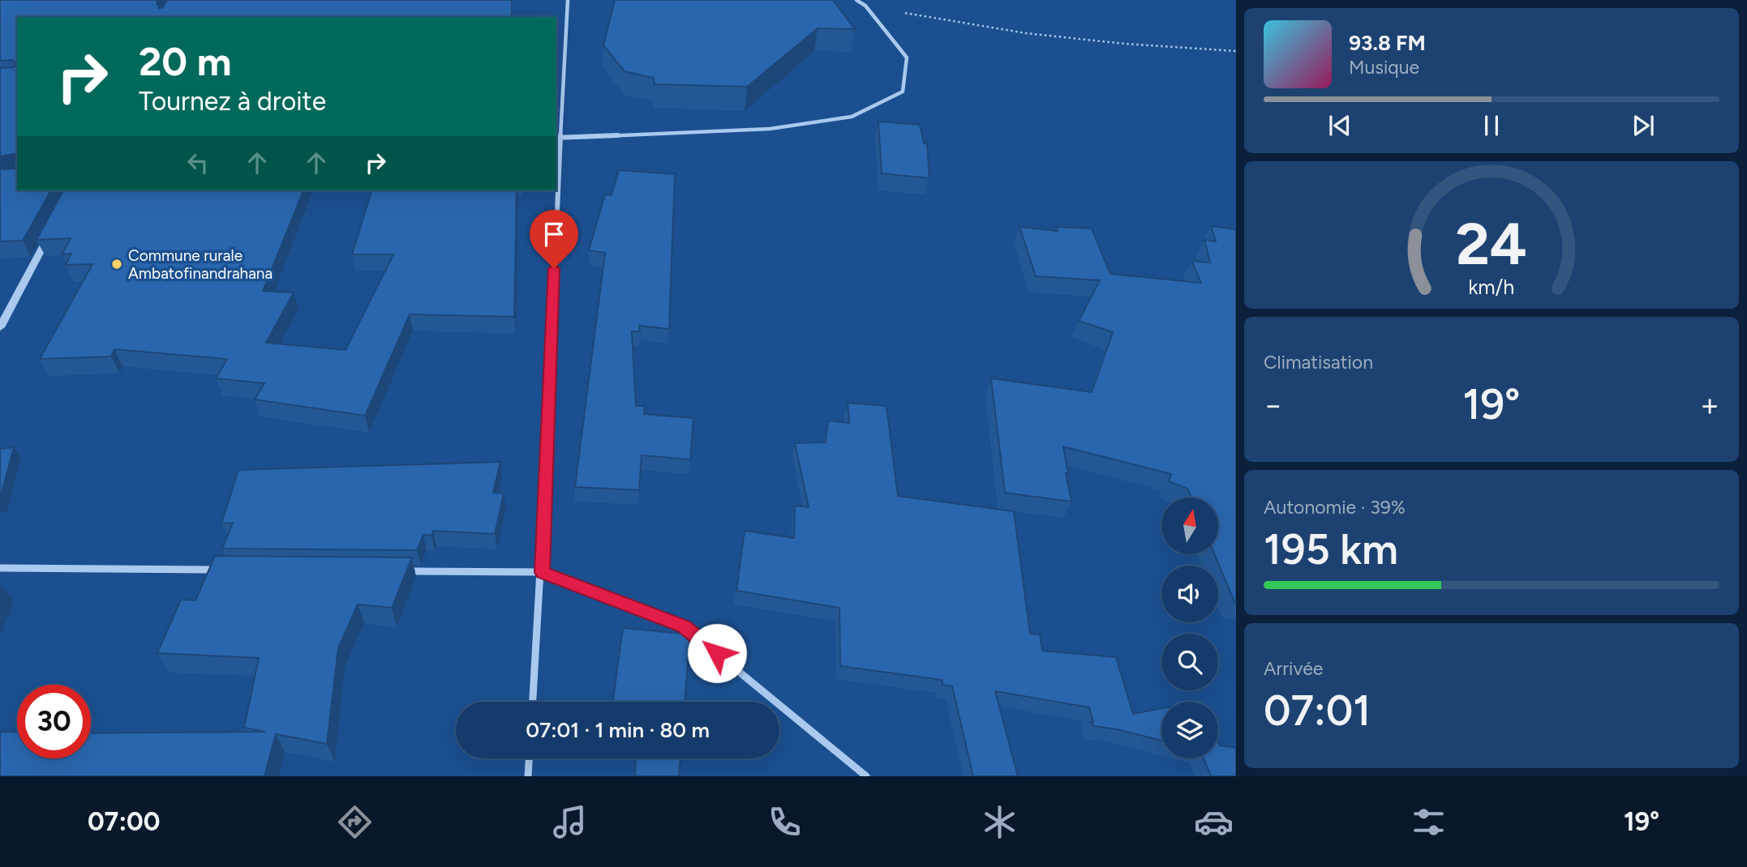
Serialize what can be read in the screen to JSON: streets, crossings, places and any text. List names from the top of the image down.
{
  "places": ["Commune rurale Ambatofinandrahana"],
  "north": "top",
  "page": {
    "turn": ["20 m", "Tournez à droite"],
    "song": ["93.8 FM", "Musique"],
    "tile": [
      "Climatisation",
      ["Autonomie · 39%", "195 km"],
      ["Arrivée", "07:01"]
    ],
    "heat": ["−", "19°", "+"],
    "limit": "30",
    "trip": "07:01 · 1 min · 80 m",
    "tabs": ["07:00", "19°"],
    "gauge": ["24", "km/h"]
  }
}
